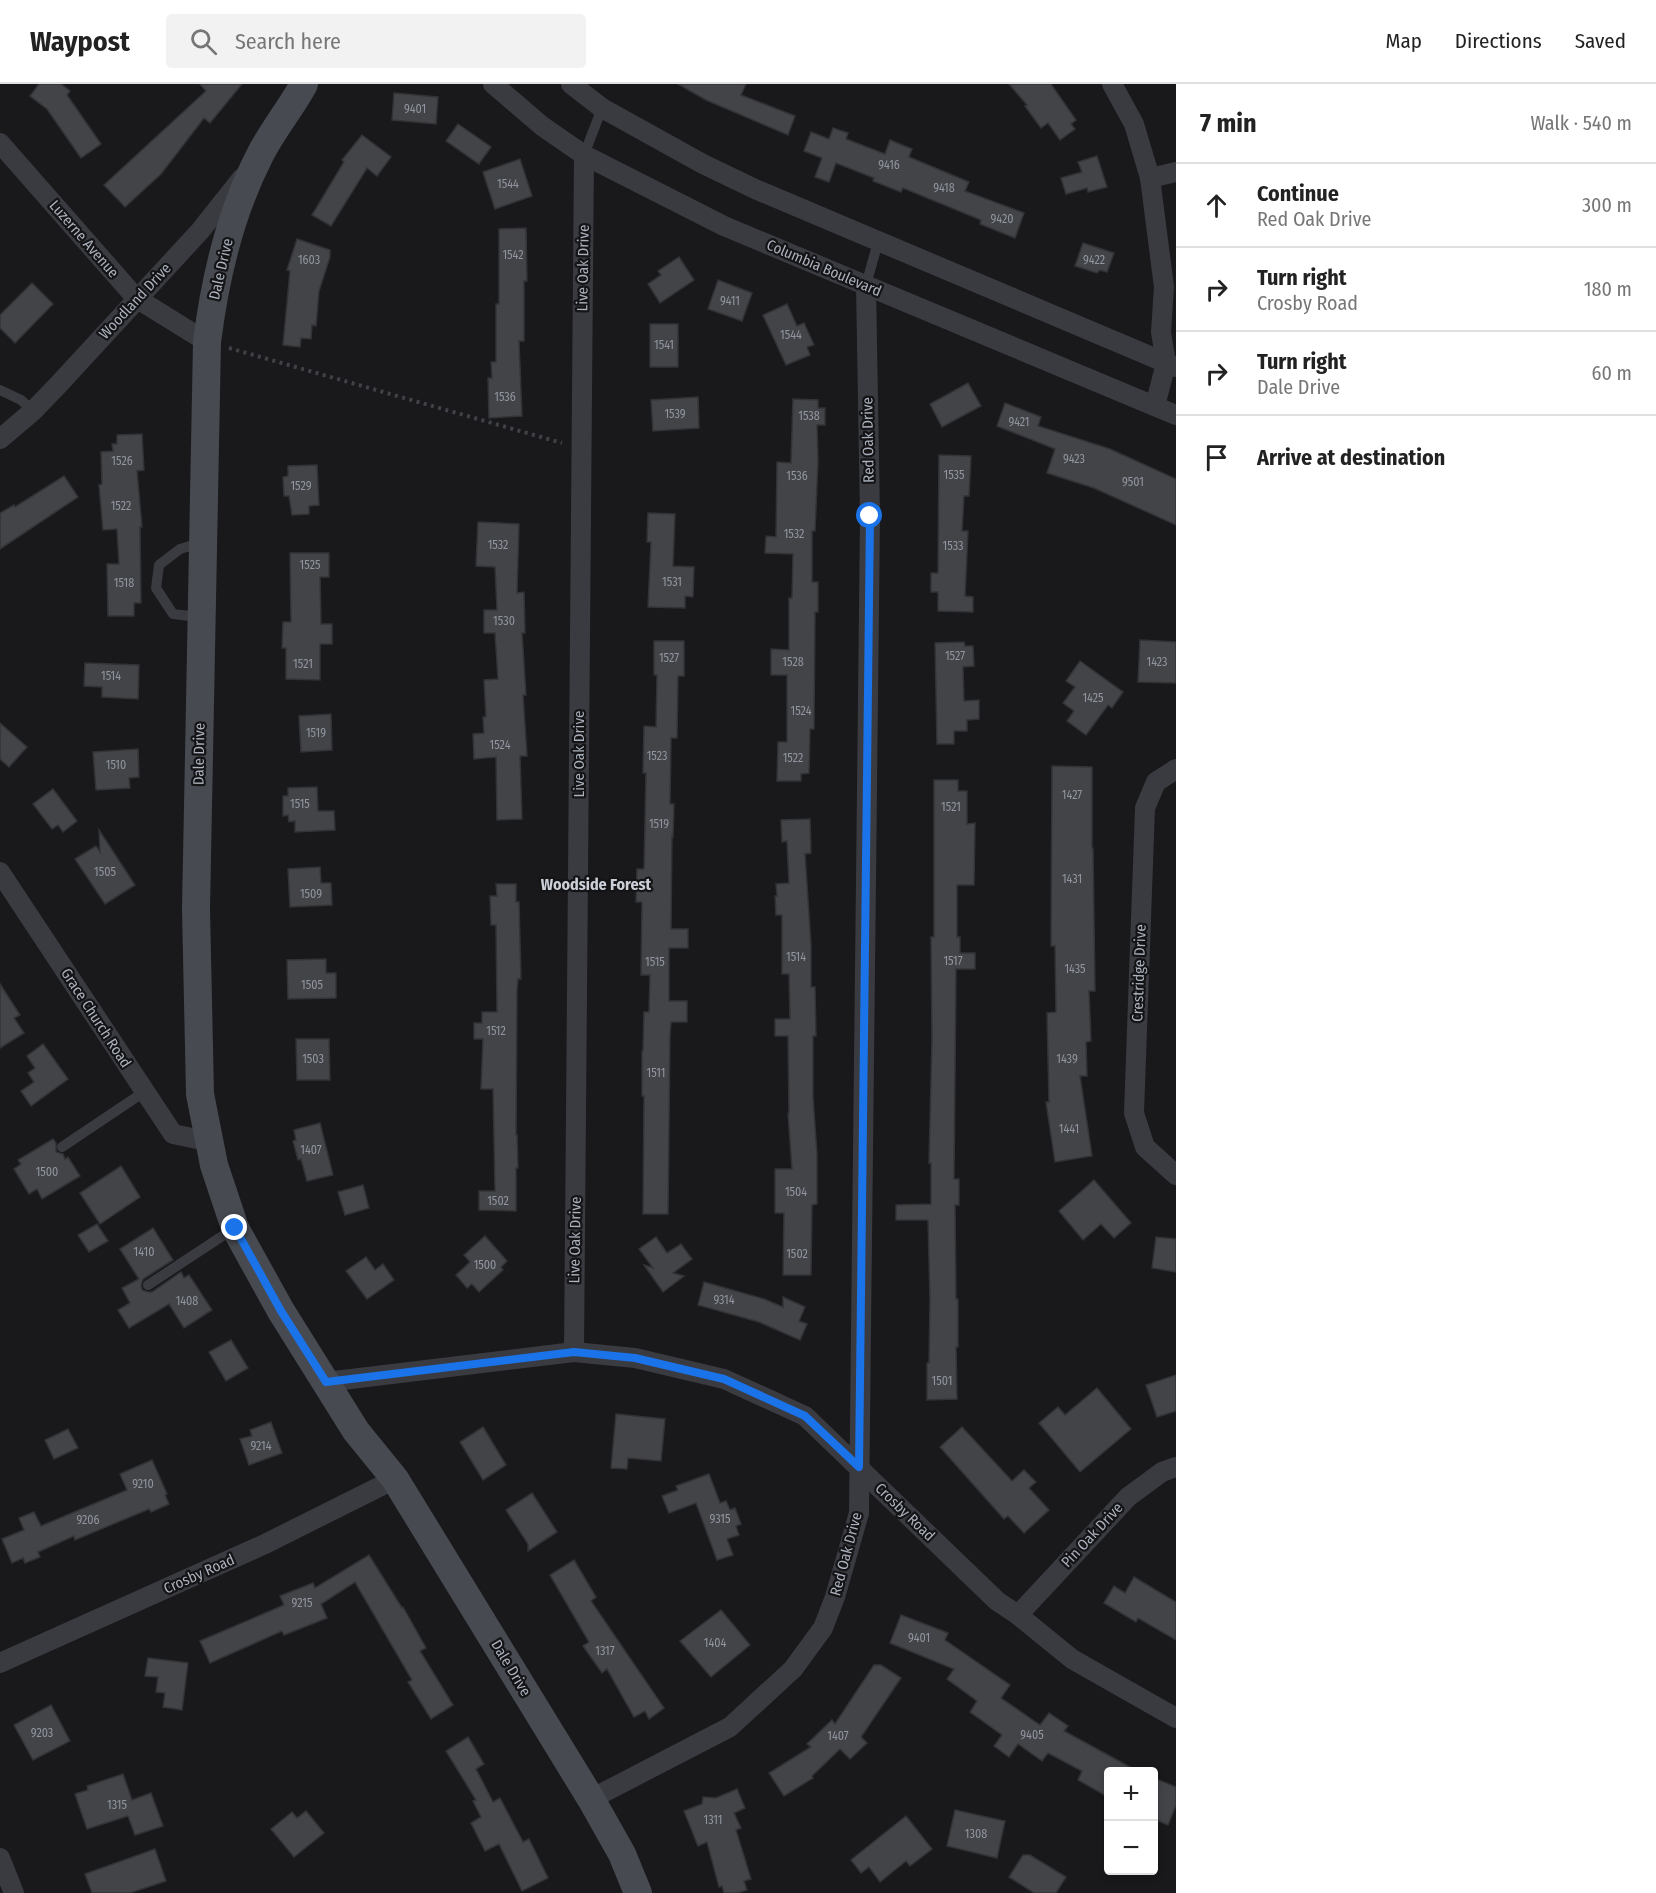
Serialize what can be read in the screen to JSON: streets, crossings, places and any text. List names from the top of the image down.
{
  "streets": {
    "street": [
      "Luzerne Avenue",
      "Live Oak Drive",
      "Columbia Boulevard",
      "Dale Drive",
      "Woodland Drive",
      "Red Oak Drive",
      "Crestridge Drive",
      "Grace Church Road",
      "Crosby Road",
      "Pin Oak Drive"
    ]
  },
  "crossings": [
    ["Luzerne Avenue", "Dale Drive"],
    ["Luzerne Avenue", "Woodland Drive"],
    ["Live Oak Drive", "Columbia Boulevard"],
    ["Live Oak Drive", "Crosby Road"],
    ["Columbia Boulevard", "Red Oak Drive"],
    ["Dale Drive", "Woodland Drive"],
    ["Dale Drive", "Red Oak Drive"],
    ["Dale Drive", "Grace Church Road"],
    ["Dale Drive", "Crosby Road"],
    ["Red Oak Drive", "Crosby Road"],
    ["Crosby Road", "Pin Oak Drive"]
  ],
  "districts": ["Woodside Forest"],
  "house_numbers": [
    "9401",
    "9416",
    "1544",
    "9418",
    "9420",
    "1542",
    "1603",
    "9422",
    "9411",
    "1544",
    "1541",
    "1536",
    "1539",
    "1538",
    "9421",
    "9423",
    "1526",
    "1535",
    "1536",
    "9501",
    "1529",
    "1522",
    "1532",
    "1532",
    "1533",
    "1525",
    "1531",
    "1518",
    "1530",
    "1527",
    "1527",
    "1528",
    "1423",
    "1521",
    "1514",
    "1425",
    "1524",
    "1519",
    "1524",
    "1523",
    "1522",
    "1510",
    "1427",
    "1515",
    "1521",
    "1519",
    "1505",
    "1431",
    "1509",
    "1514",
    "1517",
    "1515",
    "1435",
    "1505",
    "1512",
    "1503",
    "1439",
    "1511",
    "1441",
    "1407",
    "1500",
    "1504",
    "1502",
    "1410",
    "1502",
    "1500",
    "9314",
    "1408",
    "1501",
    "9214",
    "9210",
    "9315",
    "9206",
    "9215",
    "9401",
    "1404",
    "1317",
    "9203",
    "9405",
    "1407",
    "1315",
    "1311",
    "1308"
  ],
  "page": {
    "header": "Waypost",
    "search": "Search here",
    "nav": ["Map", "Directions", "Saved"],
    "heading": ["7 min", "Walk · 540 m"],
    "list": [
      ["Continue", "Red Oak Drive", "300 m"],
      ["Turn right", "Crosby Road", "180 m"],
      ["Turn right", "Dale Drive", "60 m"],
      "Arrive at destination"
    ],
    "map_buttons": ["+", "−"]
  }
}
